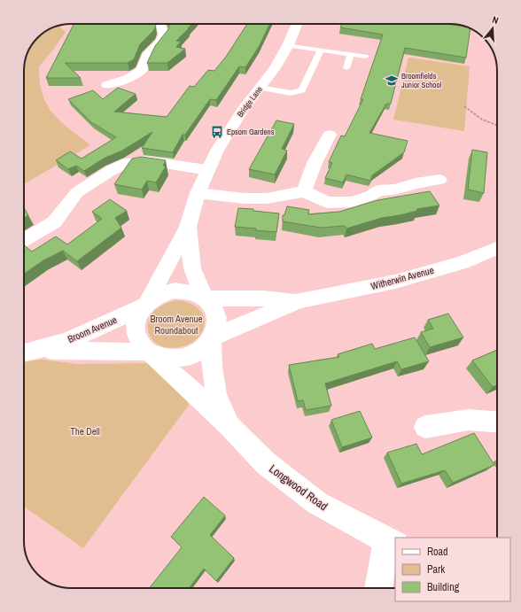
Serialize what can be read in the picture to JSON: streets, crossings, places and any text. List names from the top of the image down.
{
  "streets": {
    "street": [
      "Bridge Lane",
      "Witherwin Avenue",
      "Broom Avenue",
      "Longwood Road"
    ]
  },
  "crossings": [
    ["Bridge Lane", "Witherwin Avenue"],
    ["Bridge Lane", "Broom Avenue"],
    ["Bridge Lane", "Longwood Road"],
    ["Witherwin Avenue", "Broom Avenue"],
    ["Witherwin Avenue", "Longwood Road"],
    ["Broom Avenue", "Longwood Road"]
  ],
  "parks": ["Broom Avenue Roundabout", "The Dell"],
  "places": {
    "school or university": ["Broomfields Junior School"],
    "bus stop": ["Epsom Gardens"]
  },
  "legend": ["Road", "Park", "Building"],
  "north": "top"
}
